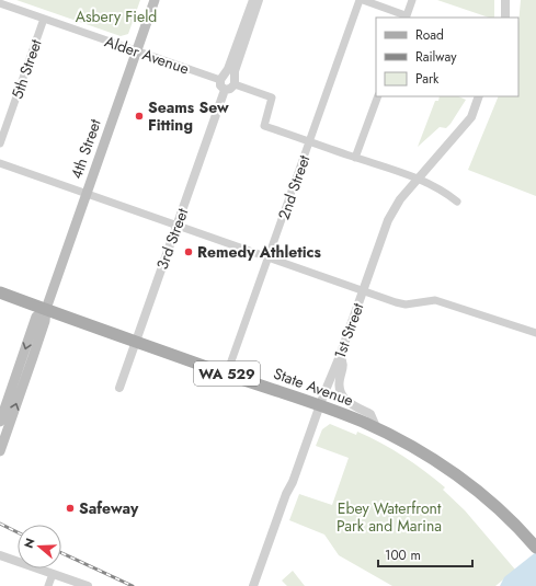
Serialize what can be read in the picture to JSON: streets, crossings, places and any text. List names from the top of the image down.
{
  "streets": {
    "main road": ["4th Street", "WA 529", "State Avenue"],
    "street": [
      "Alder Avenue",
      "5th Street",
      "2nd Street",
      "3rd Street",
      "1st Street"
    ]
  },
  "crossings": [
    ["Alder Avenue", "5th Street"],
    ["Alder Avenue", "4th Street"],
    ["Alder Avenue", "2nd Street"],
    ["Alder Avenue", "3rd Street"],
    ["Alder Avenue", "1st Street"],
    ["4th Street", "State Avenue"],
    ["2nd Street", "State Avenue"],
    ["3rd Street", "State Avenue"],
    ["1st Street", "State Avenue"]
  ],
  "parks": ["Asbery Field", "Ebey Waterfront Park and Marina"],
  "places": ["Seams Sew Fitting", "Remedy Athletics", "Safeway"],
  "legend": ["Road", "Railway", "Park"],
  "scale_bar": "100 m",
  "north": "left"
}
